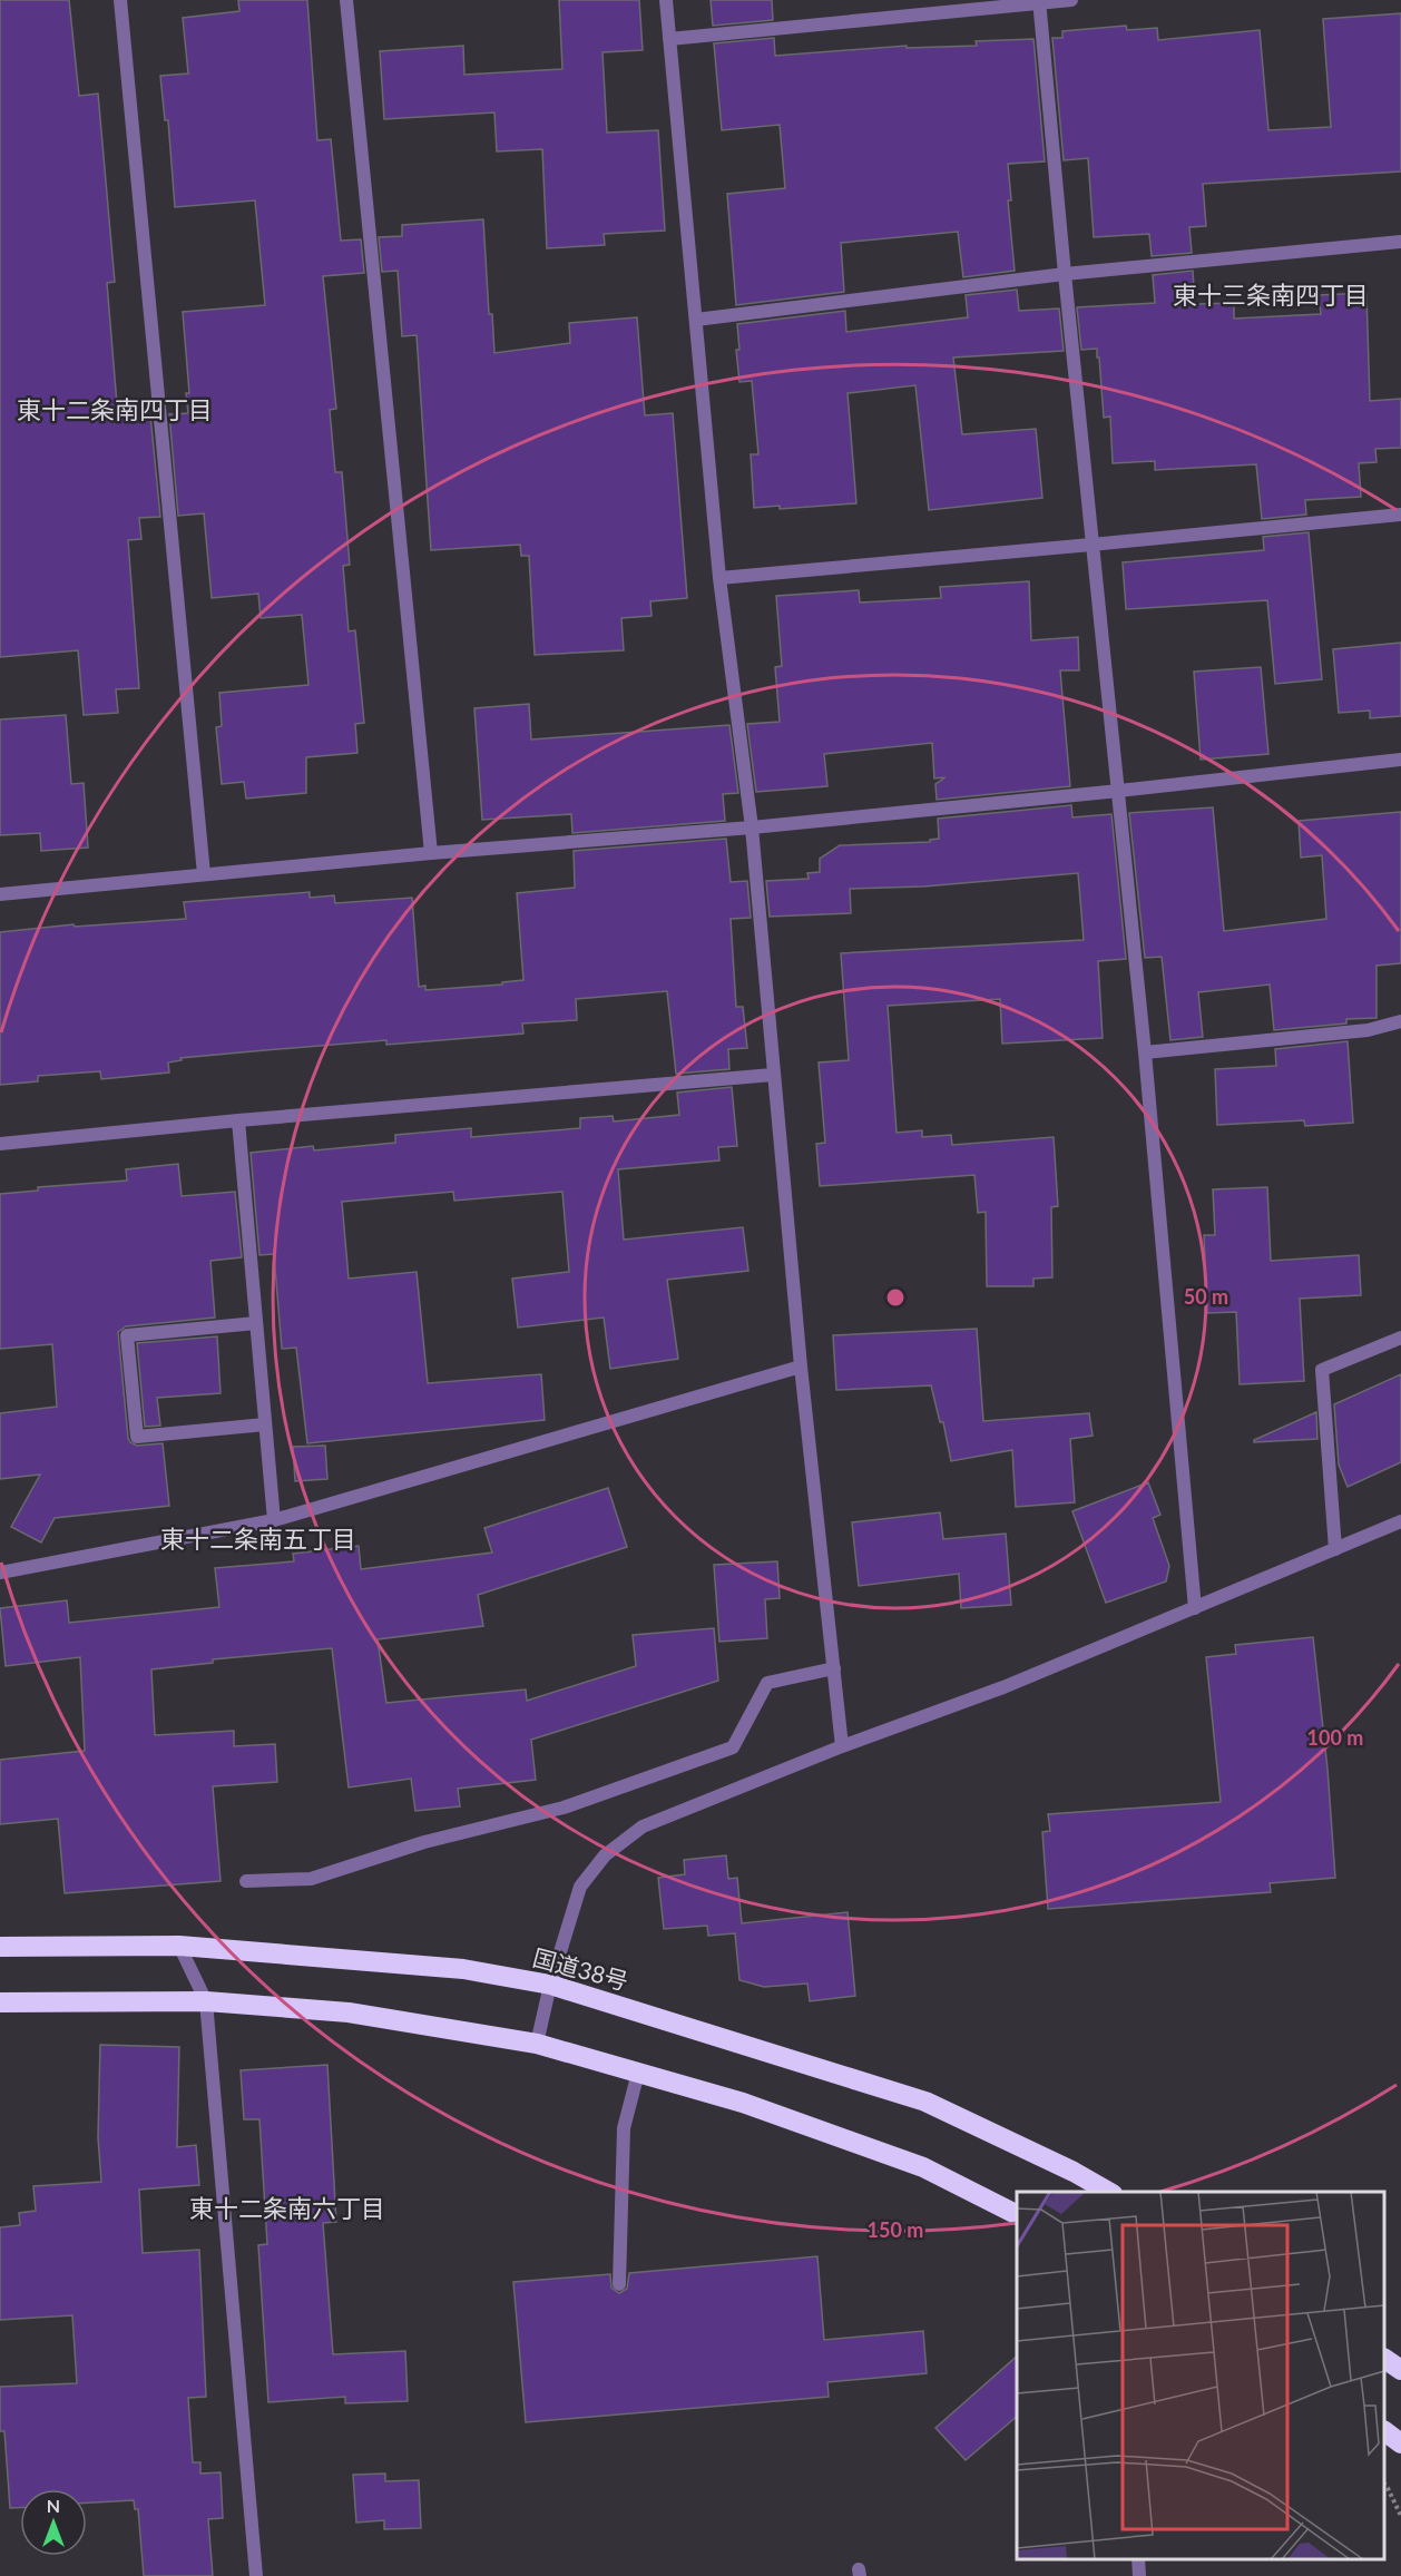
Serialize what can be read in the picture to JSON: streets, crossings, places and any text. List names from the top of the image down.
{
  "streets": {
    "highway": ["国道38号"]
  },
  "districts": [
    "東十三条南四丁目",
    "東十二条南四丁目",
    "東十二条南五丁目",
    "東十二条南六丁目"
  ],
  "north": "top",
  "rings": ["50 m", "100 m", "150 m"]
}
